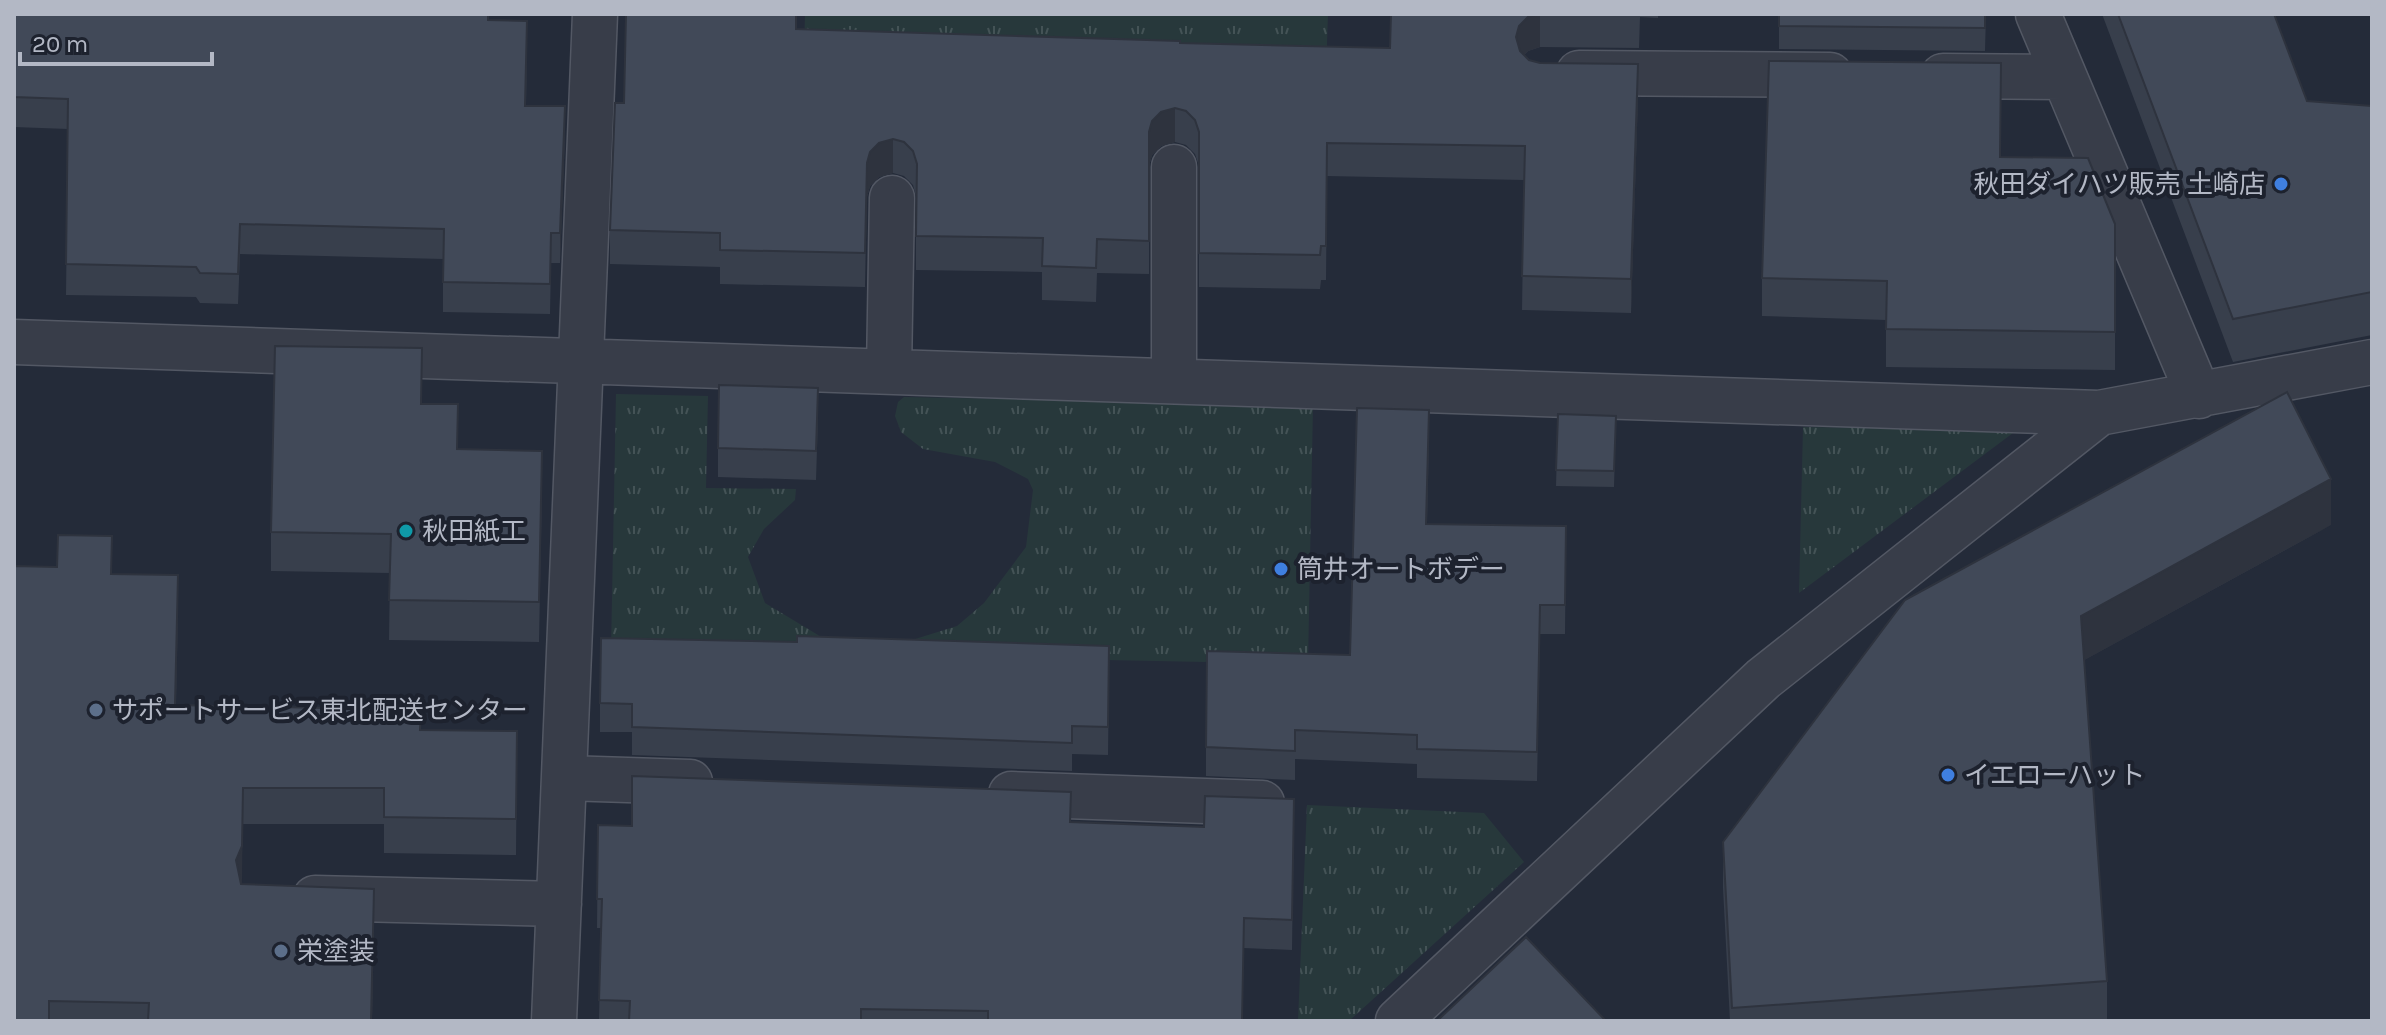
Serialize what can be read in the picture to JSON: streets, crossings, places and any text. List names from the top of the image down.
{
  "places": [
    "秋田ダイハツ販売 土崎店",
    "秋田紙工",
    "筒井オートボデー",
    "サポートサービス東北配送センター",
    "イエローハット",
    "栄塗装"
  ],
  "scale_bar": "20 m"
}
